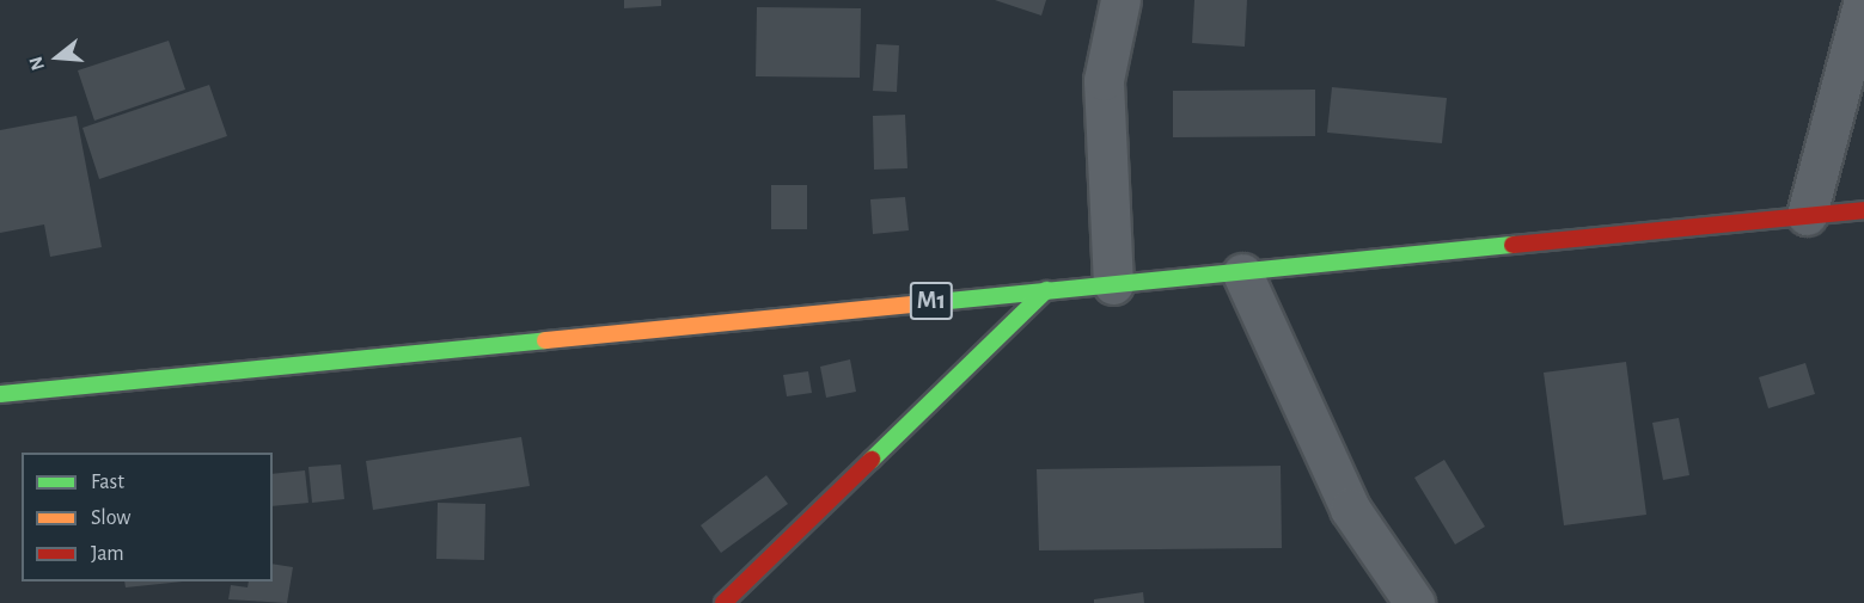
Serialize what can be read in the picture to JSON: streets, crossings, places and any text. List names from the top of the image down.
{
  "streets": {
    "main road": ["M1"]
  },
  "legend": ["Fast", "Slow", "Jam"],
  "north": "left"
}
